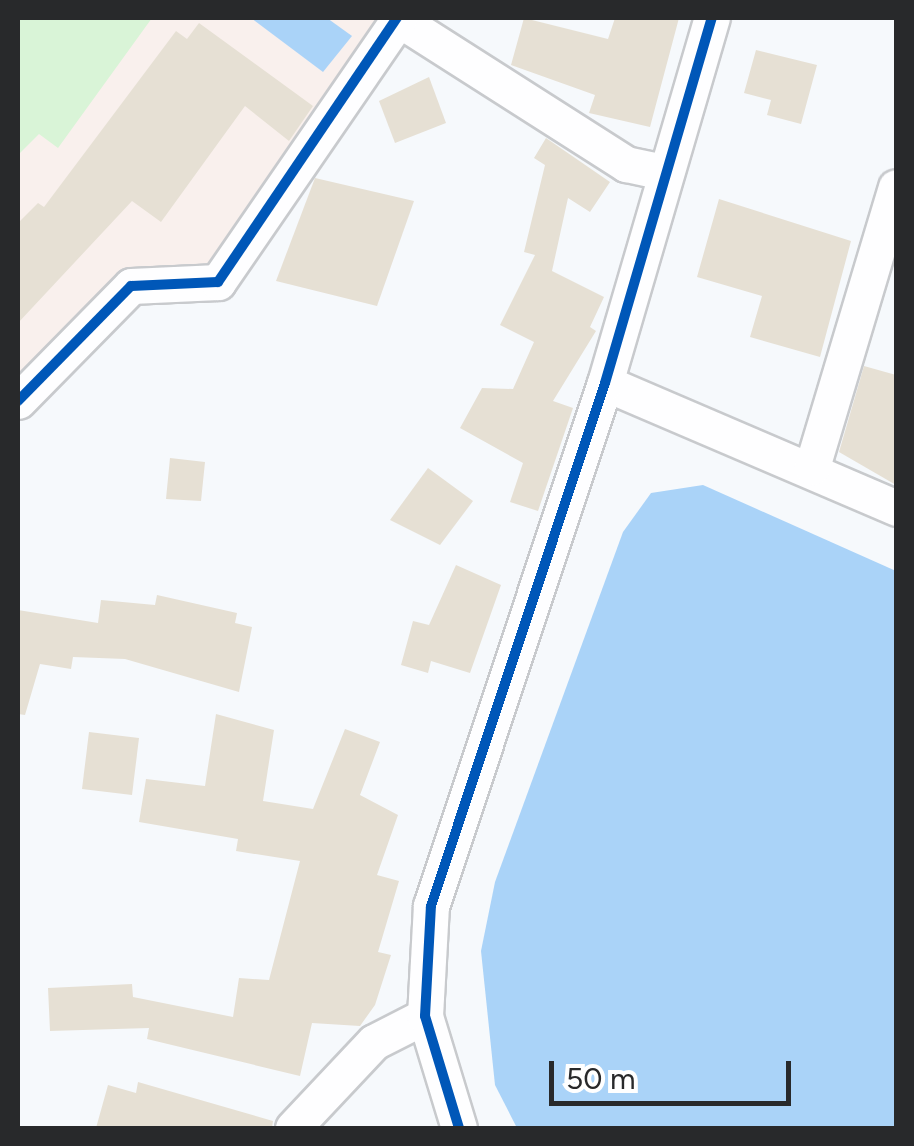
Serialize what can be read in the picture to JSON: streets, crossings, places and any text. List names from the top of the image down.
{
  "scale_bar": "50 m"
}
